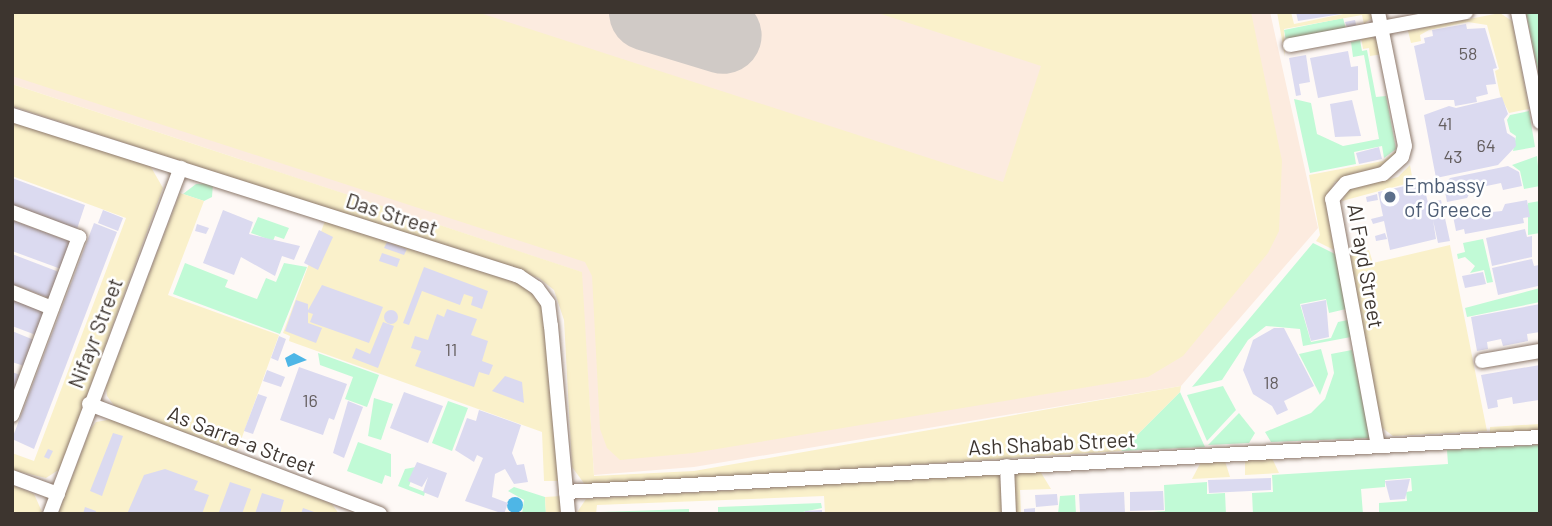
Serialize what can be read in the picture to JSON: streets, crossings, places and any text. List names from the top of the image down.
{
  "streets": {
    "street": [
      "Das Street",
      "Al Fayd Street",
      "Nifayr Street",
      "As Sarra-a Street",
      "Ash Shabab Street"
    ]
  },
  "crossings": [
    ["Das Street", "Nifayr Street"],
    ["Das Street", "Ash Shabab Street"],
    ["Al Fayd Street", "Ash Shabab Street"],
    ["Nifayr Street", "As Sarra-a Street"]
  ],
  "places": ["Embassy of Greece"],
  "house_numbers": [
    "58",
    "41",
    "64",
    "43",
    "11",
    "18",
    "16"
  ]
}
